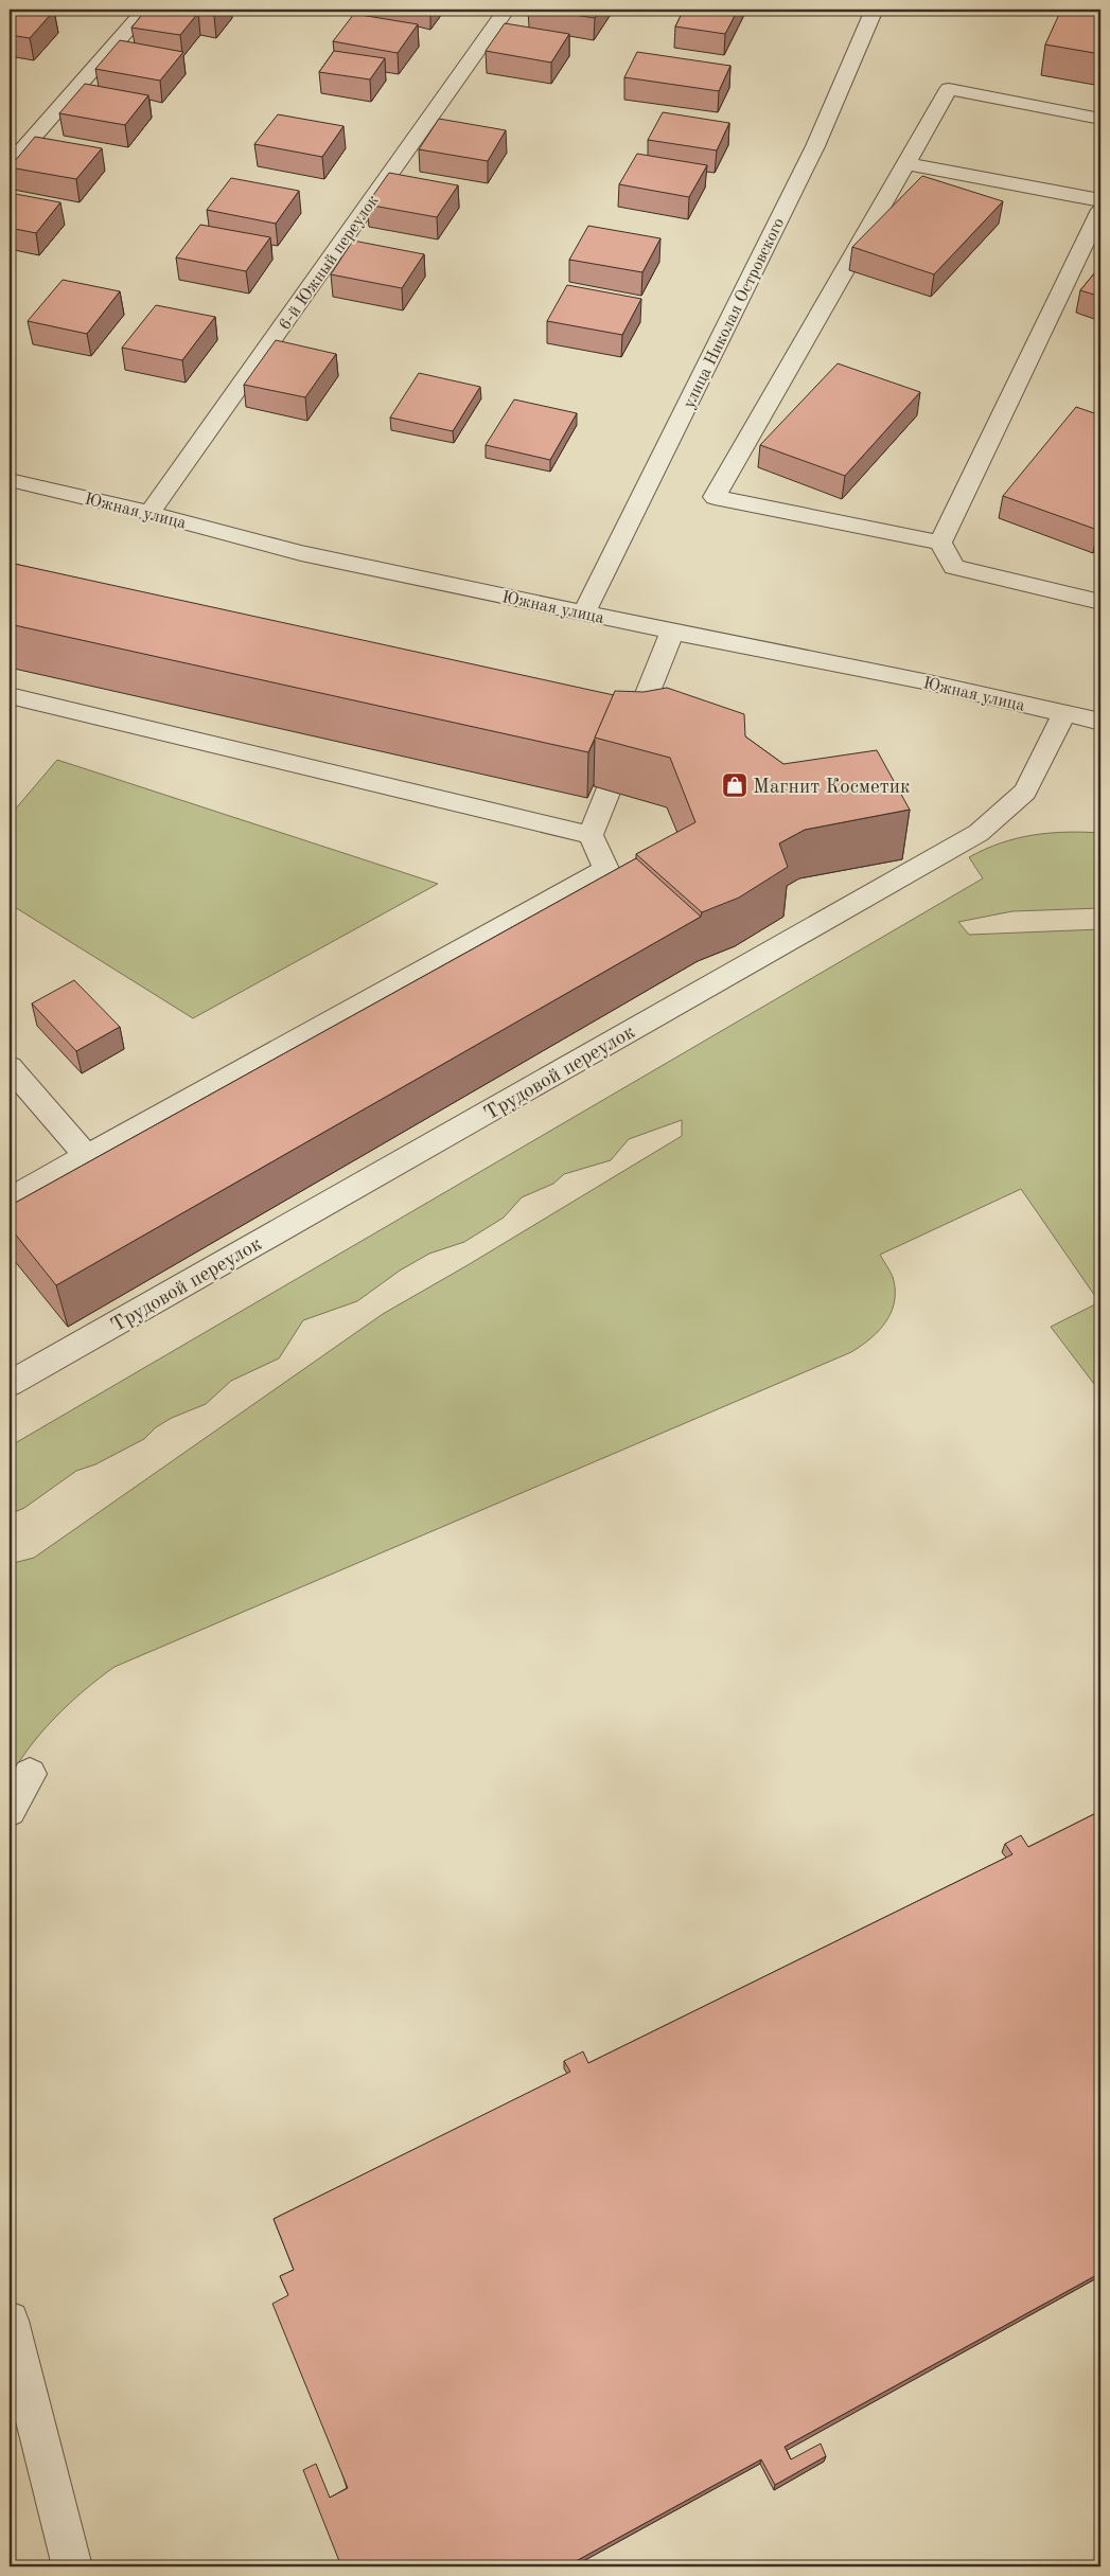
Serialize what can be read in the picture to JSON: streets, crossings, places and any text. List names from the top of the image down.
{
  "streets": {
    "street": [
      "6-й Южный переулок",
      "улица Николая Островского",
      "Южная улица",
      "Трудовой переулок"
    ]
  },
  "crossings": [
    ["6-й Южный переулок", "Южная улица"],
    ["улица Николая Островского", "Южная улица"],
    ["Южная улица", "Трудовой переулок"]
  ],
  "places": {
    "shop": ["Магнит Косметик"]
  }
}
